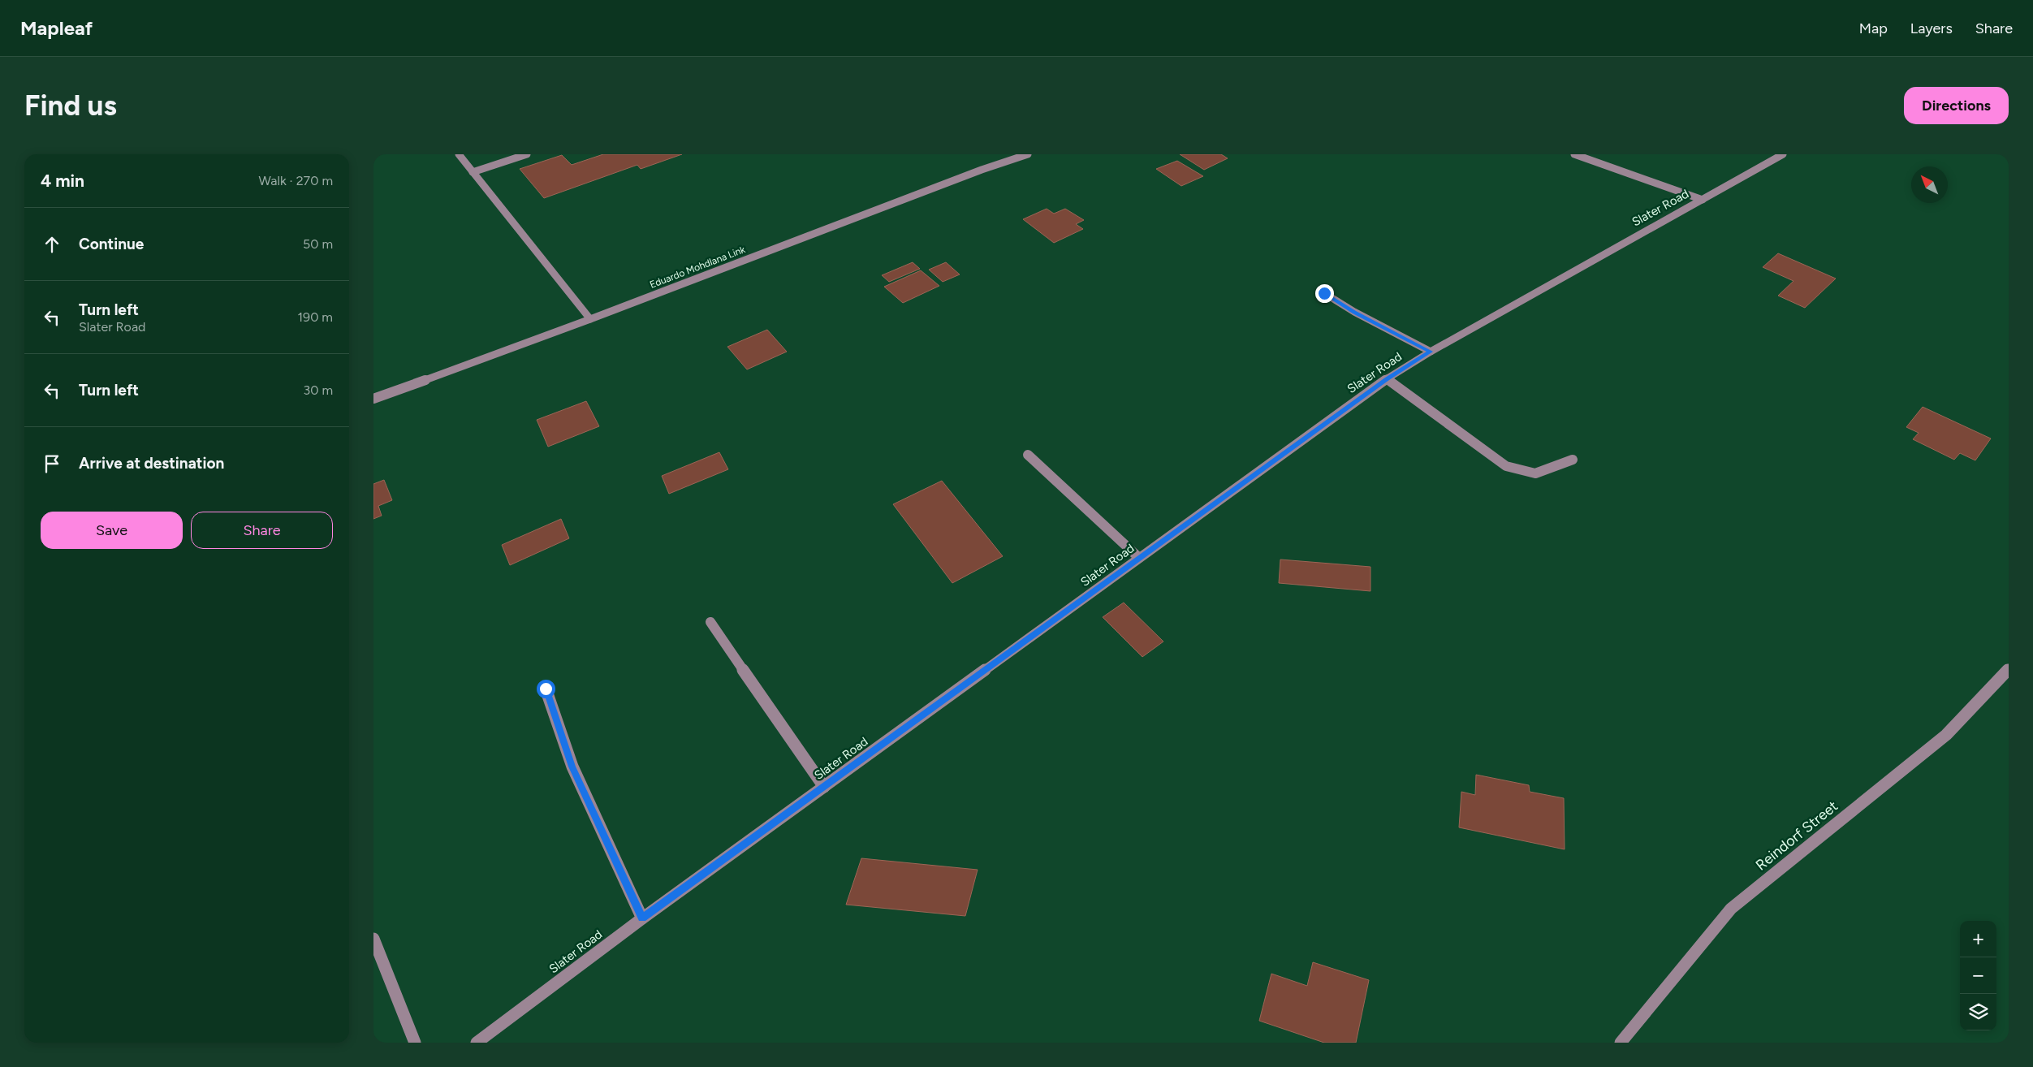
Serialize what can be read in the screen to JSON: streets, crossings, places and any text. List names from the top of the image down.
{
  "streets": {
    "street": ["Slater Road", "Eduardo Mohdlana Link", "Reindorf Street"]
  },
  "north": "top left",
  "page": {
    "header": "Mapleaf",
    "nav": ["Map", "Layers", "Share"],
    "buttons": [
      "Directions",
      ["Save", "Share"]
    ],
    "title": "Find us",
    "heading": ["4 min", "Walk · 270 m"],
    "list": [
      ["Continue", "50 m"],
      ["Turn left", "Slater Road", "190 m"],
      ["Turn left", "30 m"],
      "Arrive at destination"
    ],
    "map_buttons": ["+", "−"]
  }
}
